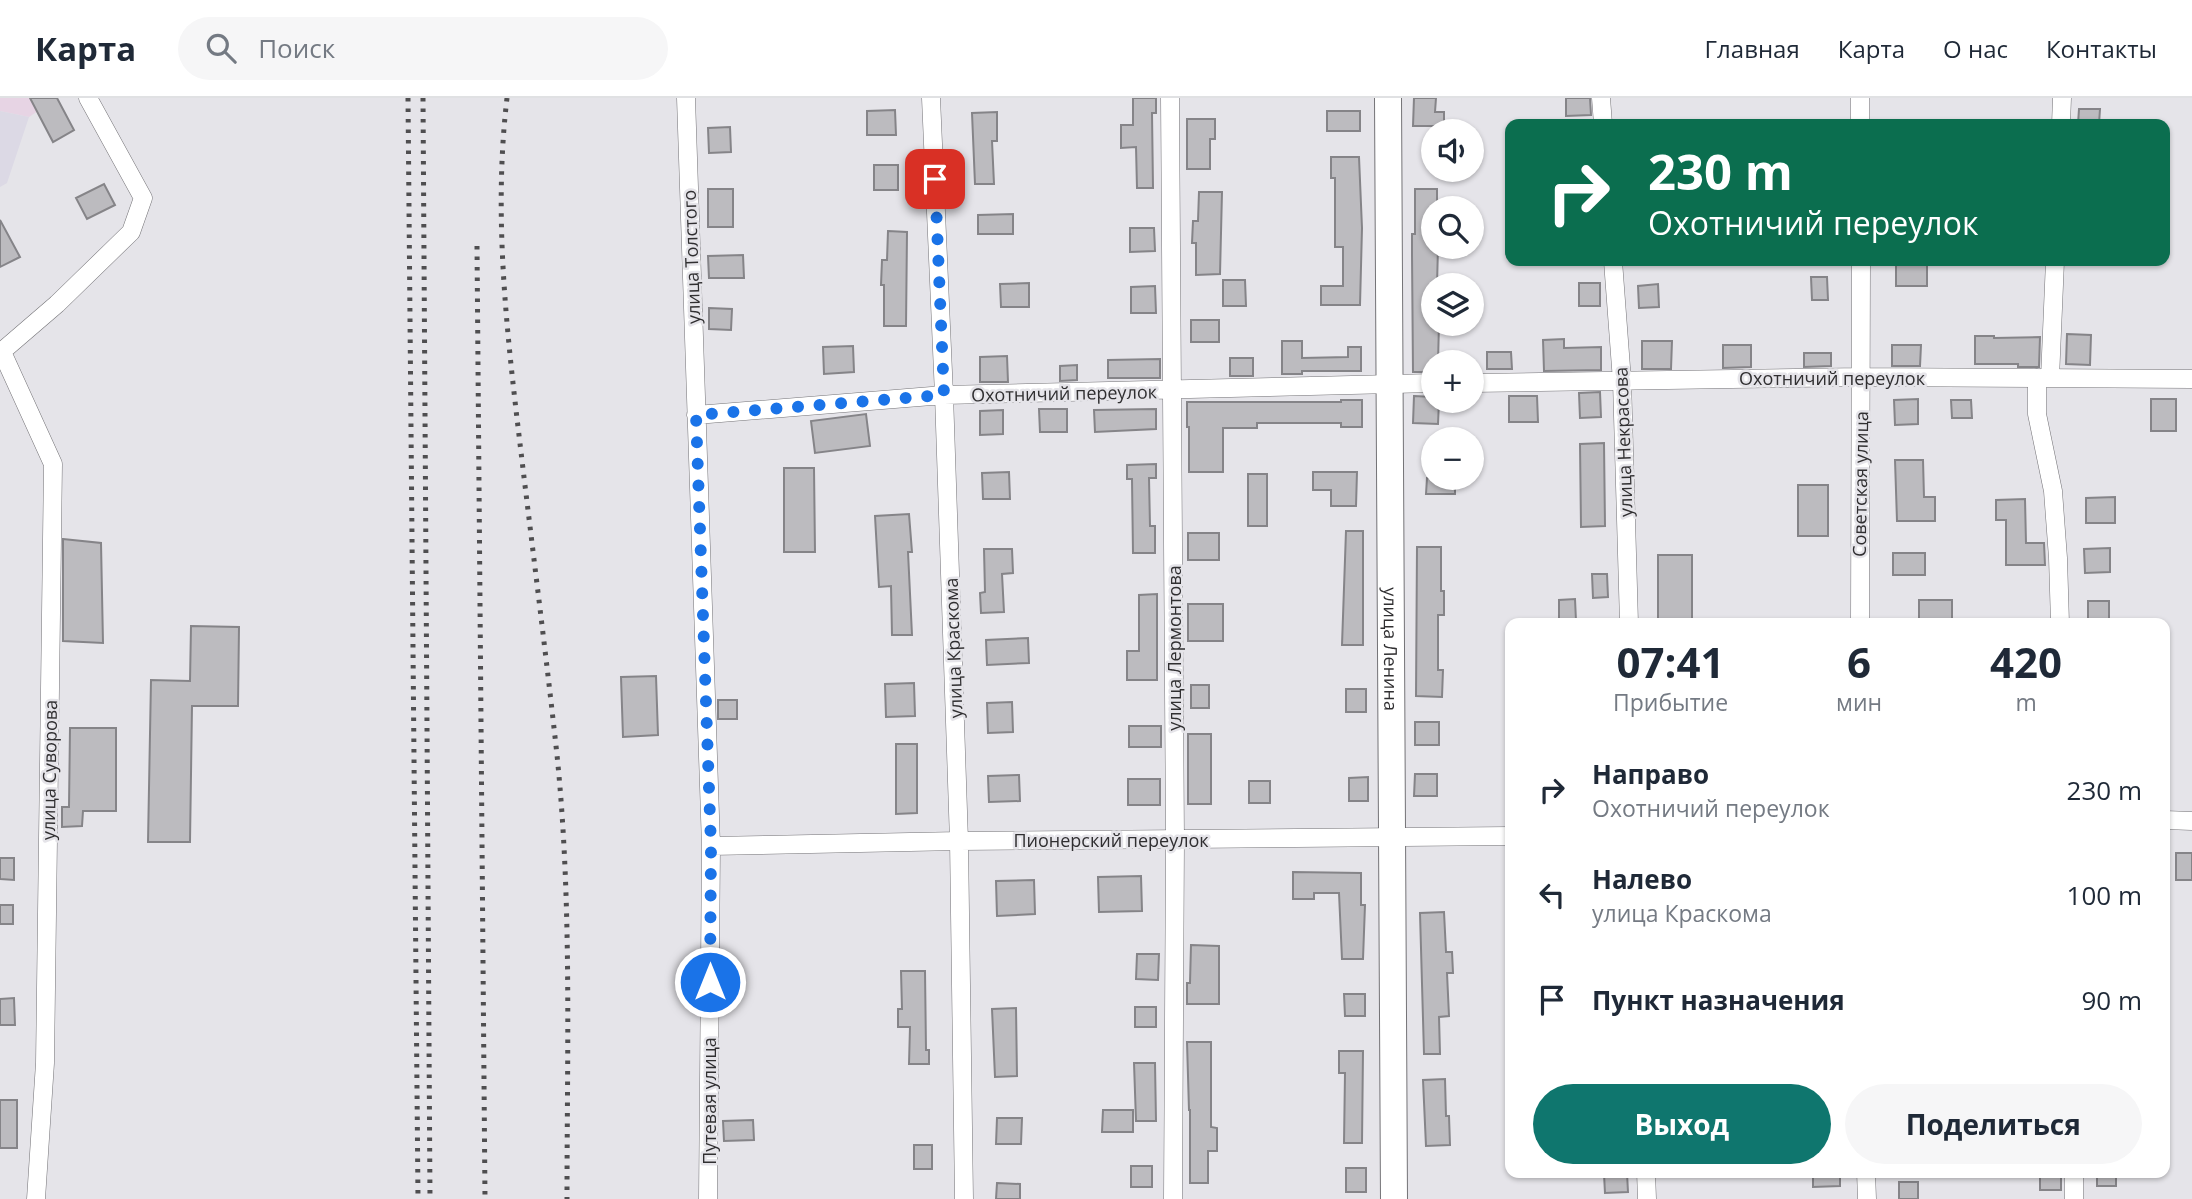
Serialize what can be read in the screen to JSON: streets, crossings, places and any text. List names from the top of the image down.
{
  "streets": {
    "main road": ["улица Ленина"],
    "street": [
      "улица Толстого",
      "Охотничий переулок",
      "улица Некрасова",
      "Советская улица",
      "улица Краскома",
      "улица Лермонтова",
      "улица Суворова",
      "Пионерский переулок",
      "Путевая улица"
    ]
  },
  "crossings": [
    ["улица Толстого", "Охотничий переулок"],
    ["улица Толстого", "Путевая улица"],
    ["Охотничий переулок", "улица Некрасова"],
    ["Охотничий переулок", "Советская улица"],
    ["Охотничий переулок", "улица Краскома"],
    ["Охотничий переулок", "улица Лермонтова"],
    ["Охотничий переулок", "улица Ленина"],
    ["Охотничий переулок", "Путевая улица"],
    ["улица Краскома", "Пионерский переулок"],
    ["улица Лермонтова", "Пионерский переулок"],
    ["улица Ленина", "Пионерский переулок"],
    ["Пионерский переулок", "Путевая улица"]
  ],
  "page": {
    "header": "Карта",
    "search": "Поиск",
    "nav": [
      "Главная",
      "Карта",
      "О нас",
      "Контакты"
    ],
    "map_buttons": ["+", "−"],
    "turn": ["230 m", "Охотничий переулок"],
    "eta": [
      "07:41",
      "Прибытие",
      "6",
      "мин",
      "420",
      "m"
    ],
    "list": [
      {
        "name": "Направо",
        "note": "Охотничий переулок",
        "value": "230 m"
      },
      {
        "name": "Налево",
        "note": "улица Краскома",
        "value": "100 m"
      },
      {
        "name": "Пункт назначения",
        "value": "90 m"
      }
    ],
    "buttons": ["Выход", "Поделиться"]
  }
}
